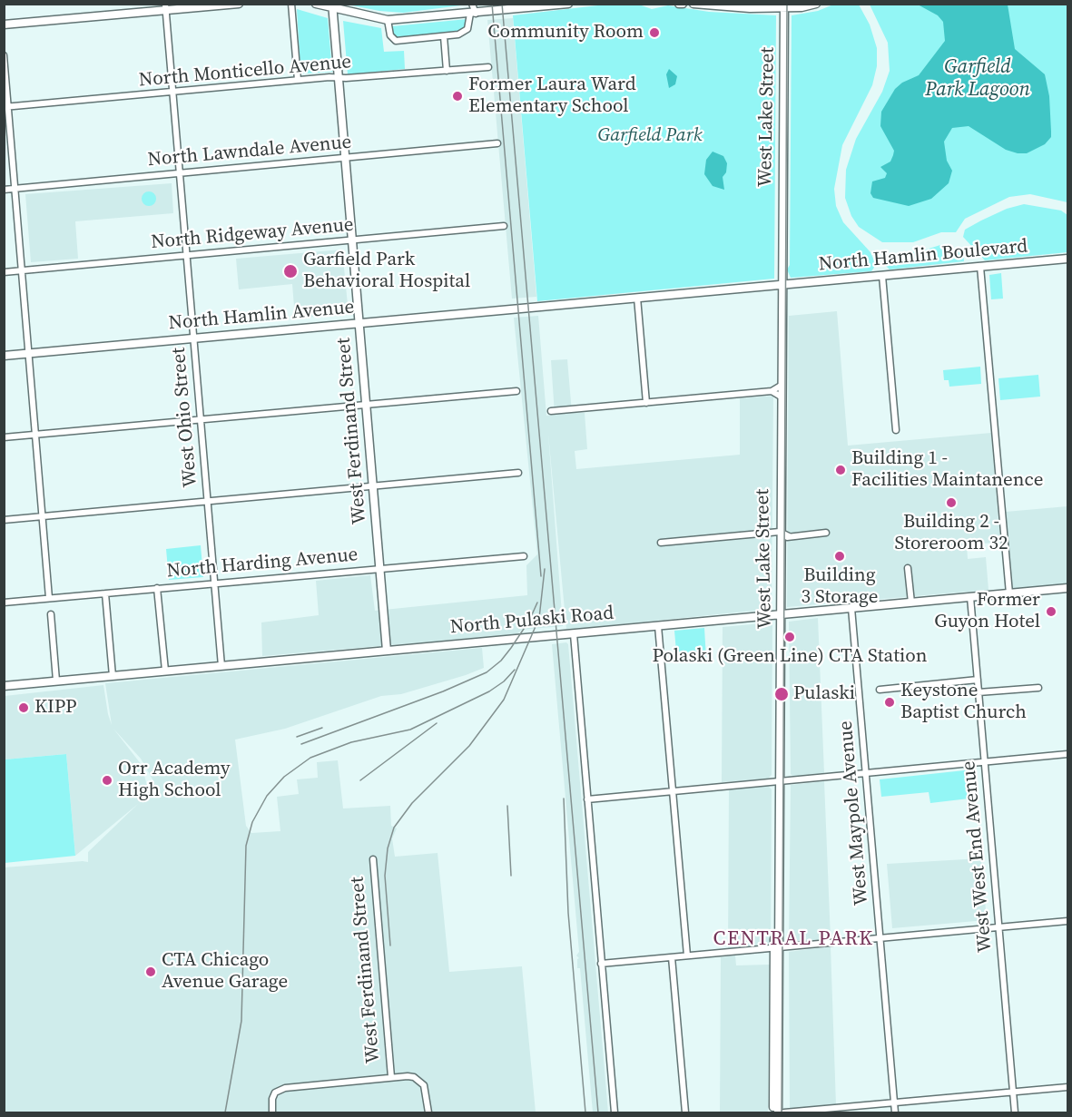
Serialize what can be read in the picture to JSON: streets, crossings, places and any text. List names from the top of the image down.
{
  "streets": {
    "main road": [
      "West Lake Street",
      "North Hamlin Boulevard",
      "North Hamlin Avenue",
      "West Ferdinand Street",
      "North Pulaski Road"
    ],
    "street": [
      "North Monticello Avenue",
      "North Lawndale Avenue",
      "North Ridgeway Avenue",
      "West Ohio Street",
      "North Harding Avenue",
      "West Maypole Avenue",
      "West West End Avenue"
    ]
  },
  "crossings": [
    ["North Monticello Avenue", "West Ohio Street"],
    ["North Monticello Avenue", "West Ferdinand Street"],
    ["West Lake Street", "North Hamlin Boulevard"],
    ["West Lake Street", "North Hamlin Avenue"],
    ["West Lake Street", "North Pulaski Road"],
    ["North Lawndale Avenue", "West Ohio Street"],
    ["North Lawndale Avenue", "West Ferdinand Street"],
    ["North Ridgeway Avenue", "West Ohio Street"],
    ["North Ridgeway Avenue", "West Ferdinand Street"],
    ["North Hamlin Boulevard", "North Hamlin Avenue"],
    ["North Hamlin Avenue", "West Ohio Street"],
    ["North Hamlin Avenue", "West Ferdinand Street"],
    ["West Ohio Street", "North Harding Avenue"],
    ["West Ohio Street", "North Pulaski Road"],
    ["West Ferdinand Street", "North Harding Avenue"],
    ["West Ferdinand Street", "North Pulaski Road"],
    ["North Pulaski Road", "West Maypole Avenue"],
    ["North Pulaski Road", "West West End Avenue"]
  ],
  "districts": ["CENTRAL PARK"],
  "water": ["Garfield Park Lagoon"],
  "parks": ["Garfield Park"],
  "places": [
    "Community Room",
    "Former Laura Ward Elementary School",
    "Garfield Park Behavioral Hospital",
    "Building 1 - Facilities Maintanence",
    "Building 2 - Storeroom 32",
    "Building 3 Storage",
    "Former Guyon Hotel",
    "Polaski (Green Line) CTA Station",
    "Pulaski",
    "Keystone Baptist Church",
    "KIPP",
    "Orr Academy High School",
    "CTA Chicago Avenue Garage"
  ]
}
